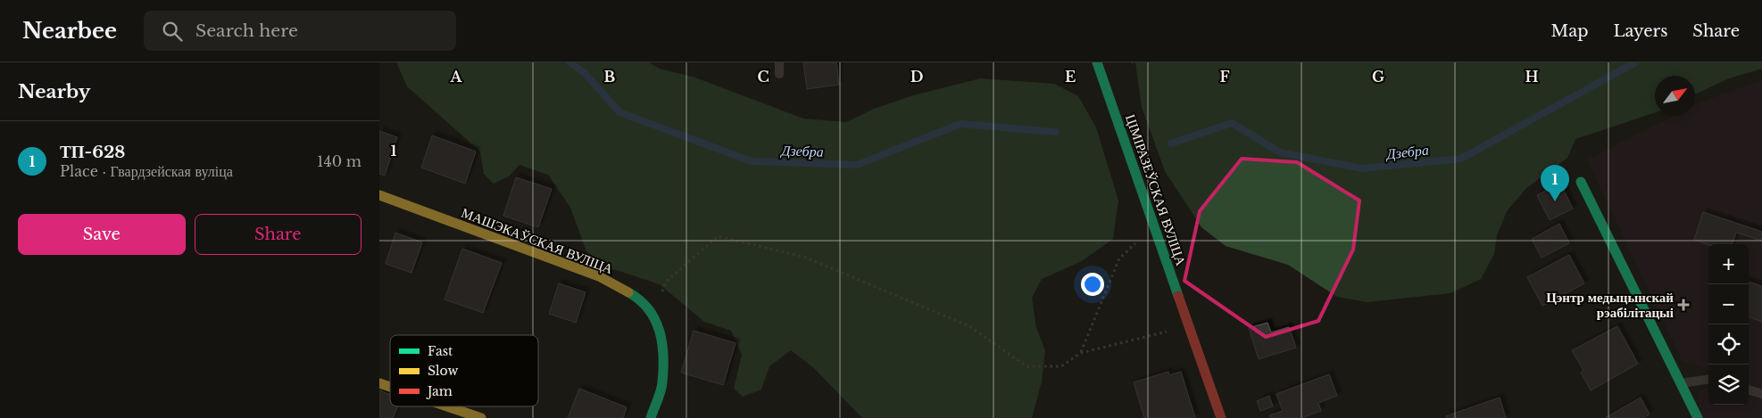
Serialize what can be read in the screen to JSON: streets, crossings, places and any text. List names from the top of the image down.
{
  "streets": {
    "street": ["ЦІМІРАЗЕЎСКАЯ ВУЛІЦА", "МАШЭКАЎСКАЯ ВУЛІЦА"]
  },
  "water": ["Дзебра"],
  "places": {
    "health": ["Цэнтр медыцынскай рэабілітацыі"]
  },
  "legend": ["Fast", "Slow", "Jam"],
  "north": "top right",
  "page": {
    "header": "Nearbee",
    "search": "Search here",
    "nav": ["Map", "Layers", "Share"],
    "heading": "Nearby",
    "list": [
      {
        "mark": "1",
        "name": "ТП-628",
        "note": "Place · Гвардзейская вуліца",
        "value": "140 m"
      }
    ],
    "pins": "1",
    "buttons": ["Save", "Share"],
    "map_buttons": ["+", "−"]
  },
  "grid": {
    "columns": [
      "A",
      "B",
      "C",
      "D",
      "E",
      "F",
      "G",
      "H"
    ],
    "rows": ["1"]
  }
}
